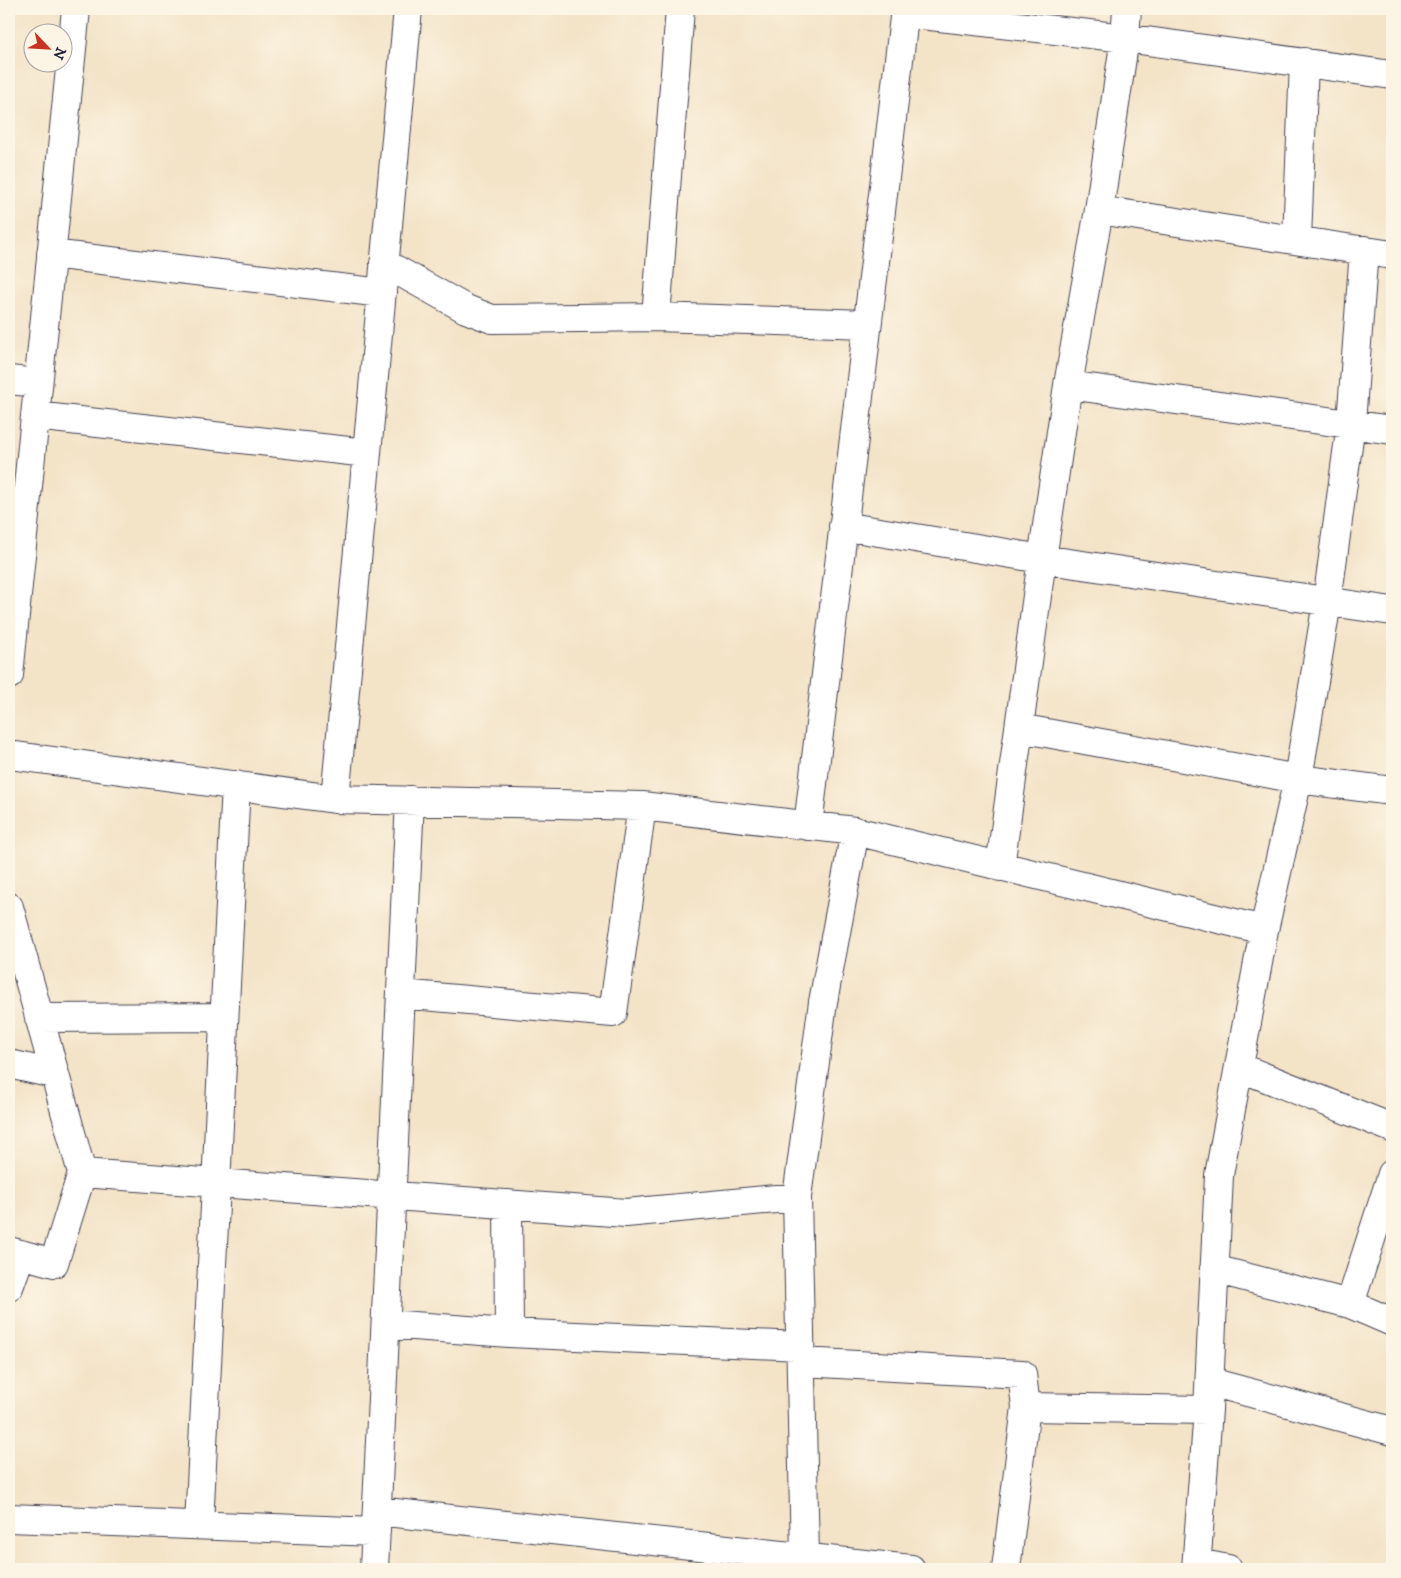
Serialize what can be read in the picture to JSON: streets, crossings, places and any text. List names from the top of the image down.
{
  "north": "bottom right"
}
